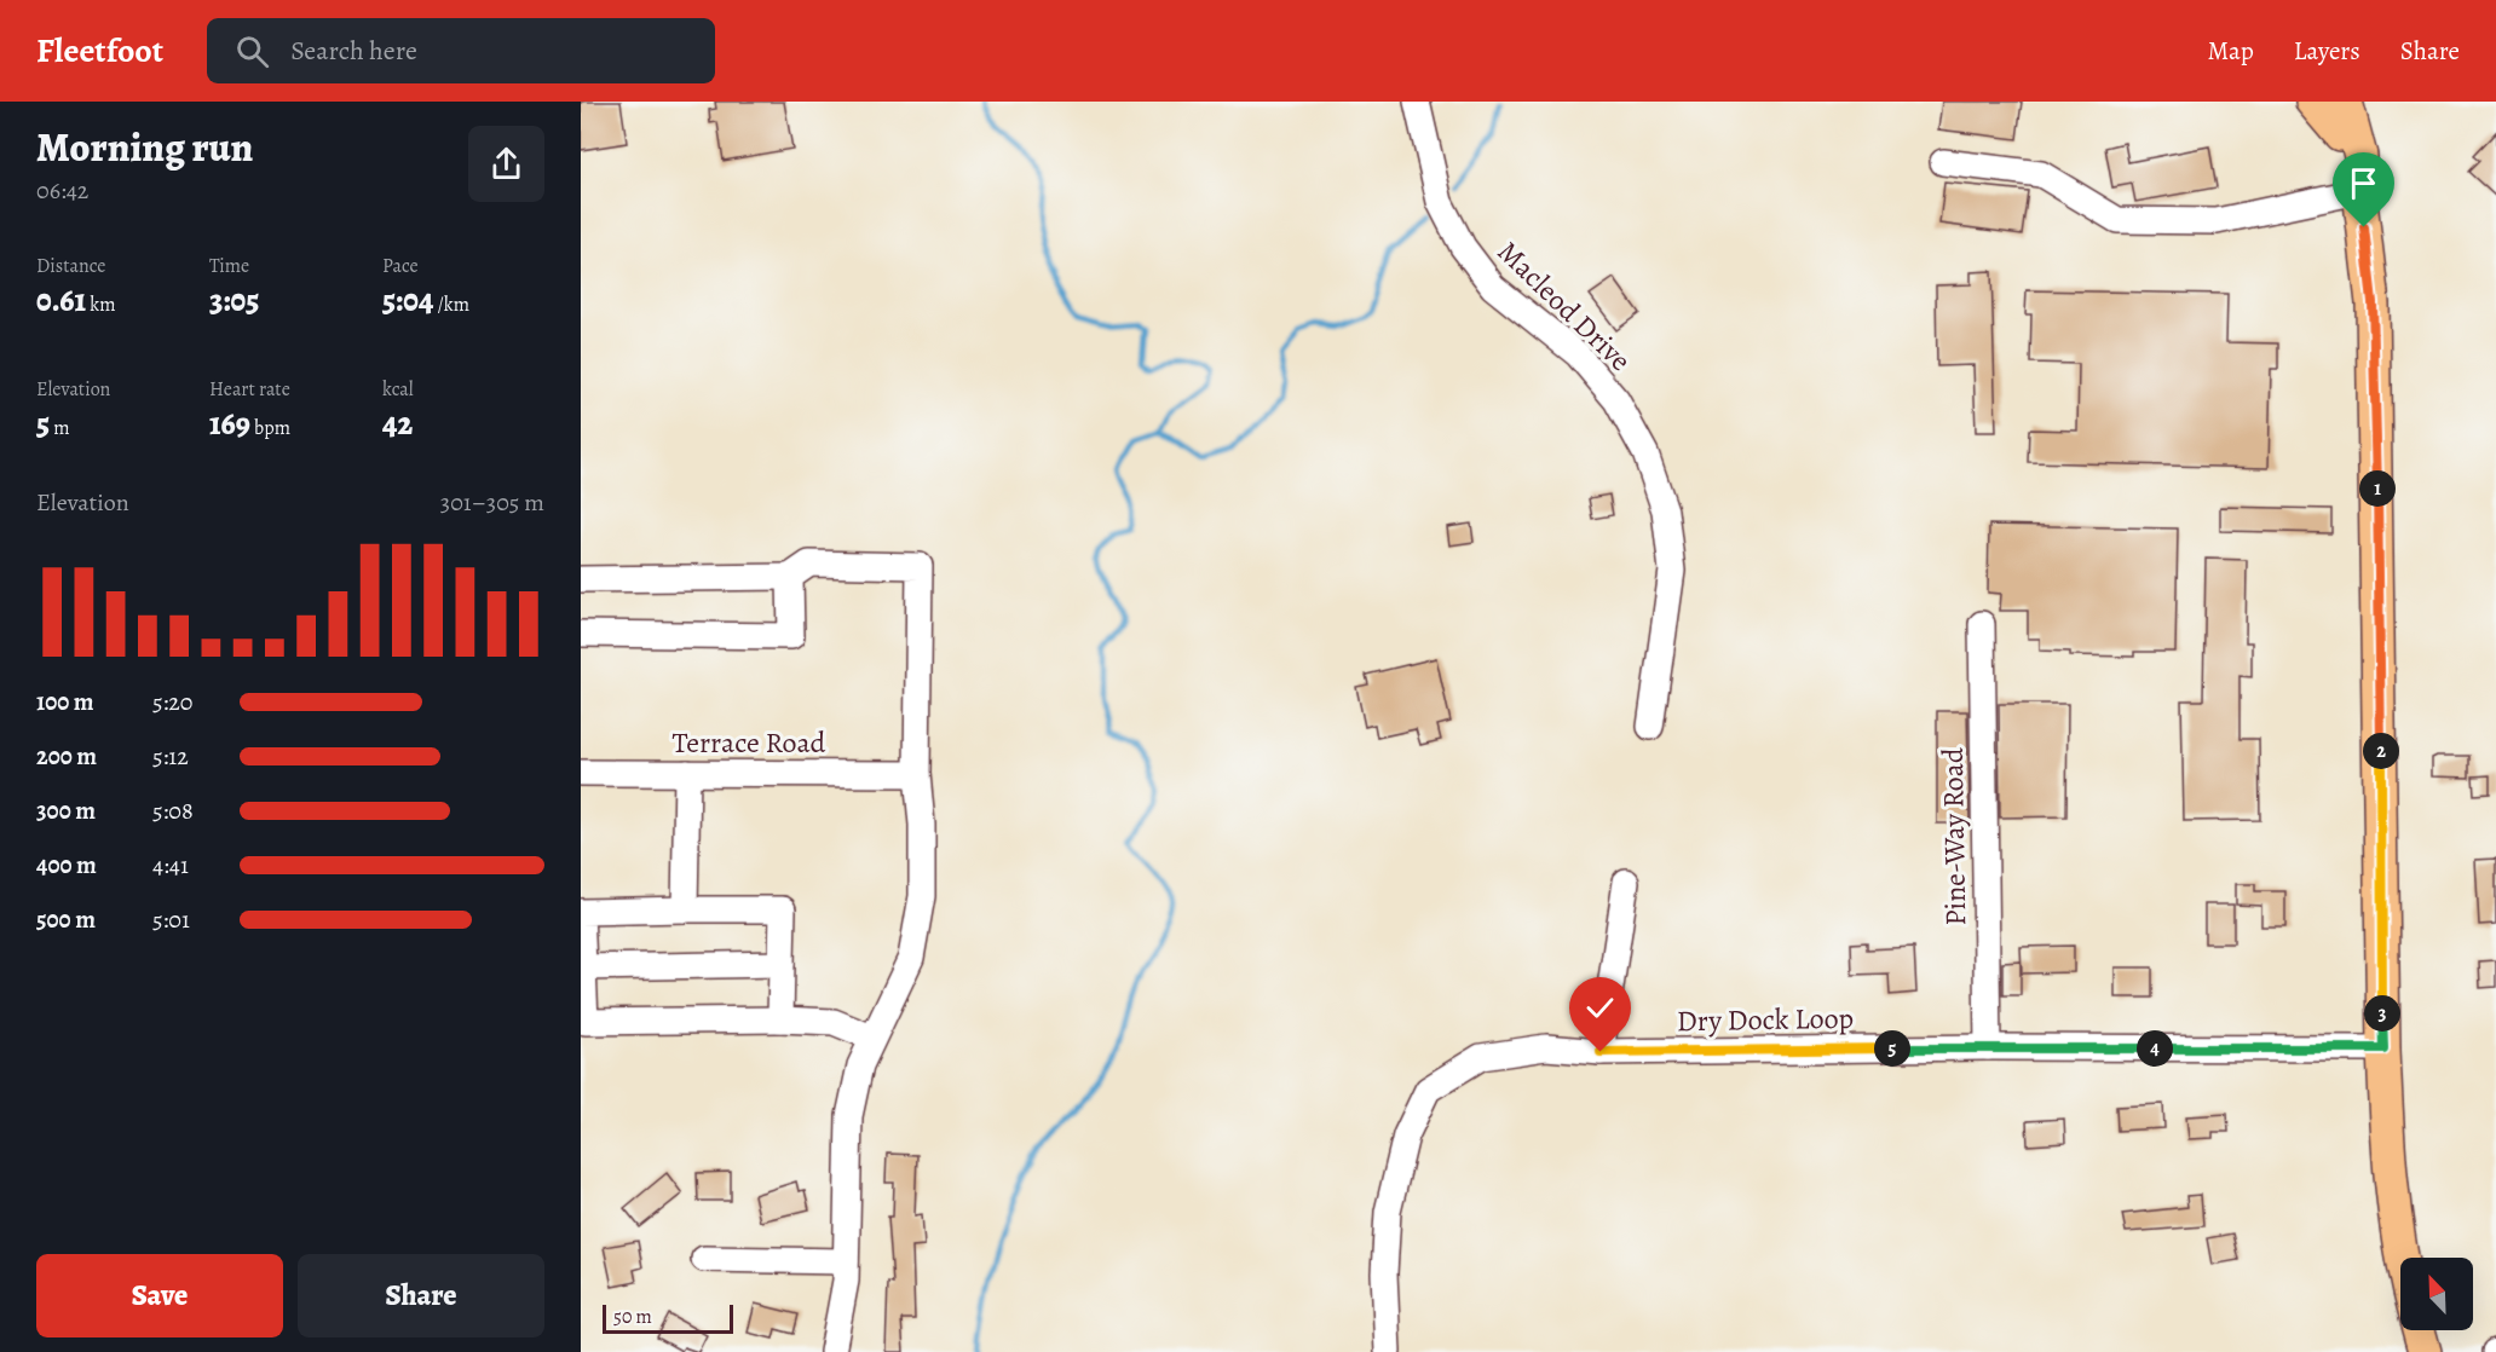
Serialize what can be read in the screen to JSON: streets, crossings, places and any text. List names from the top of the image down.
{
  "streets": {
    "street": [
      "Macleod Drive",
      "Terrace Road",
      "Pine-Way Road",
      "Dry Dock Loop"
    ]
  },
  "crossings": [
    ["Pine-Way Road", "Dry Dock Loop"]
  ],
  "scale_bar": "50 m",
  "north": "top left",
  "page": {
    "header": "Fleetfoot",
    "search": "Search here",
    "nav": ["Map", "Layers", "Share"],
    "heading": ["Morning run", "06:42"],
    "stats": [
      ["Distance", "0.61 km"],
      ["Time", "3:05"],
      ["Pace", "5:04 /km"],
      ["Elevation", "5 m"],
      ["Heart rate", "169 bpm"],
      ["kcal", "42"]
    ],
    "pins": [
      "1",
      "2",
      "3",
      "4",
      "5"
    ],
    "chart": ["Elevation", "301–305 m"],
    "list": [
      {
        "name": "100 m",
        "note": "5:20"
      },
      {
        "name": "200 m",
        "note": "5:12"
      },
      {
        "name": "300 m",
        "note": "5:08"
      },
      {
        "name": "400 m",
        "note": "4:41"
      },
      {
        "name": "500 m",
        "note": "5:01"
      }
    ],
    "buttons": ["Save", "Share"],
    "scale": "50 m"
  }
}
